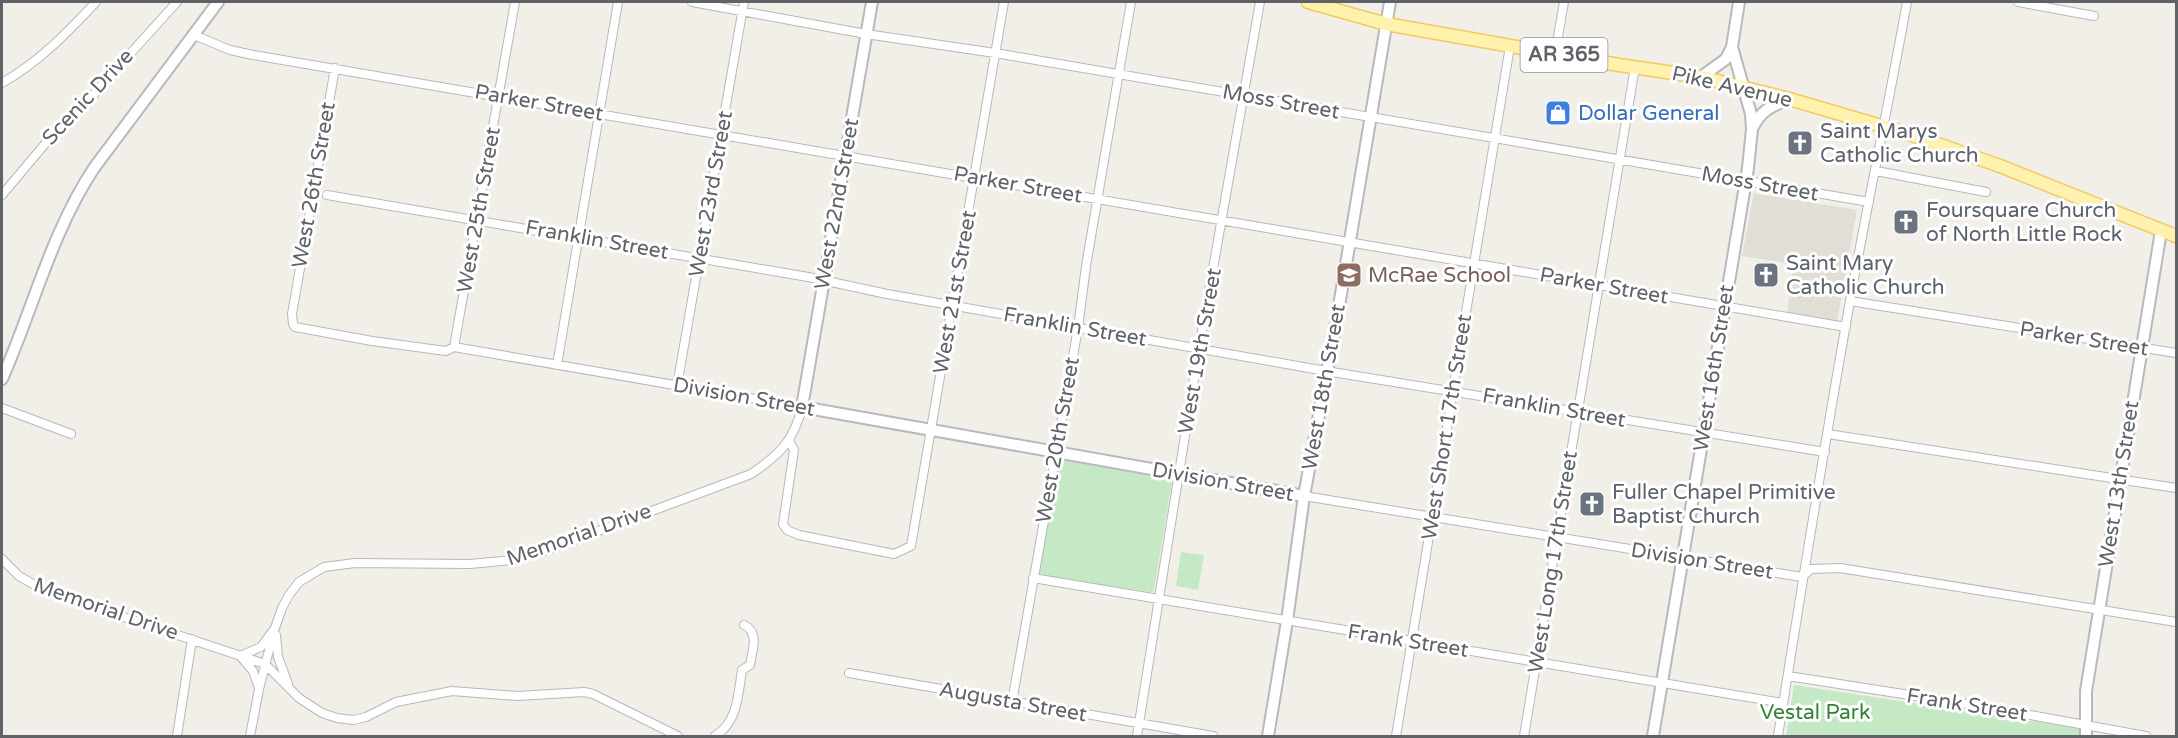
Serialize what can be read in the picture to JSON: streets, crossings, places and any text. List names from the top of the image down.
{
  "streets": {
    "main road": ["AR 365", "Pike Avenue"],
    "street": [
      "Scenic Drive",
      "Moss Street",
      "Parker Street",
      "West 26th Street",
      "West 23rd Street",
      "West 22nd Street",
      "West 25th Street",
      "Franklin Street",
      "West 21st Street",
      "West 19th Street",
      "West 16th Street",
      "West 18th Street",
      "Division Street",
      "West Short 17th Street",
      "West 20th Street",
      "West 13th Street",
      "Memorial Drive",
      "West Long 17th Street",
      "Frank Street",
      "Augusta Street"
    ]
  },
  "crossings": [
    ["Pike Avenue", "West 16th Street"],
    ["Pike Avenue", "West 18th Street"],
    ["Pike Avenue", "West Short 17th Street"],
    ["Pike Avenue", "West 13th Street"],
    ["Pike Avenue", "West Long 17th Street"],
    ["Moss Street", "West 23rd Street"],
    ["Moss Street", "West 22nd Street"],
    ["Moss Street", "West 21st Street"],
    ["Moss Street", "West 19th Street"],
    ["Moss Street", "West 16th Street"],
    ["Moss Street", "West 18th Street"],
    ["Moss Street", "West Short 17th Street"],
    ["Moss Street", "West 20th Street"],
    ["Moss Street", "West Long 17th Street"],
    ["Parker Street", "West 26th Street"],
    ["Parker Street", "West 23rd Street"],
    ["Parker Street", "West 22nd Street"],
    ["Parker Street", "West 25th Street"],
    ["Parker Street", "West 21st Street"],
    ["Parker Street", "West 19th Street"],
    ["Parker Street", "West 16th Street"],
    ["Parker Street", "West 18th Street"],
    ["Parker Street", "West Short 17th Street"],
    ["Parker Street", "West 20th Street"],
    ["Parker Street", "West 13th Street"],
    ["Parker Street", "West Long 17th Street"],
    ["West 26th Street", "Division Street"],
    ["West 23rd Street", "Franklin Street"],
    ["West 23rd Street", "Division Street"],
    ["West 22nd Street", "Franklin Street"],
    ["West 22nd Street", "Division Street"],
    ["West 22nd Street", "Memorial Drive"],
    ["West 25th Street", "Franklin Street"],
    ["West 25th Street", "Division Street"],
    ["Franklin Street", "West 21st Street"],
    ["Franklin Street", "West 19th Street"],
    ["Franklin Street", "West 16th Street"],
    ["Franklin Street", "West 18th Street"],
    ["Franklin Street", "West Short 17th Street"],
    ["Franklin Street", "West 20th Street"],
    ["Franklin Street", "West Long 17th Street"],
    ["West 21st Street", "Division Street"],
    ["West 21st Street", "Memorial Drive"],
    ["West 19th Street", "Division Street"],
    ["West 19th Street", "Frank Street"],
    ["West 19th Street", "Augusta Street"],
    ["West 16th Street", "Division Street"],
    ["West 16th Street", "Frank Street"],
    ["West 18th Street", "Division Street"],
    ["West 18th Street", "Frank Street"],
    ["Division Street", "West Short 17th Street"],
    ["Division Street", "West 20th Street"],
    ["Division Street", "West 13th Street"],
    ["Division Street", "Memorial Drive"],
    ["Division Street", "West Long 17th Street"],
    ["West Short 17th Street", "Frank Street"],
    ["West 20th Street", "Frank Street"],
    ["West 20th Street", "Augusta Street"],
    ["West 13th Street", "Frank Street"],
    ["West Long 17th Street", "Frank Street"]
  ],
  "parks": ["Vestal Park"],
  "places": {
    "shop": ["Dollar General"],
    "church": [
      "Saint Marys Catholic Church",
      "Foursquare Church of North Little Rock",
      "Saint Mary Catholic Church",
      "Fuller Chapel Primitive Baptist Church"
    ],
    "school or university": ["McRae School"]
  }
}
